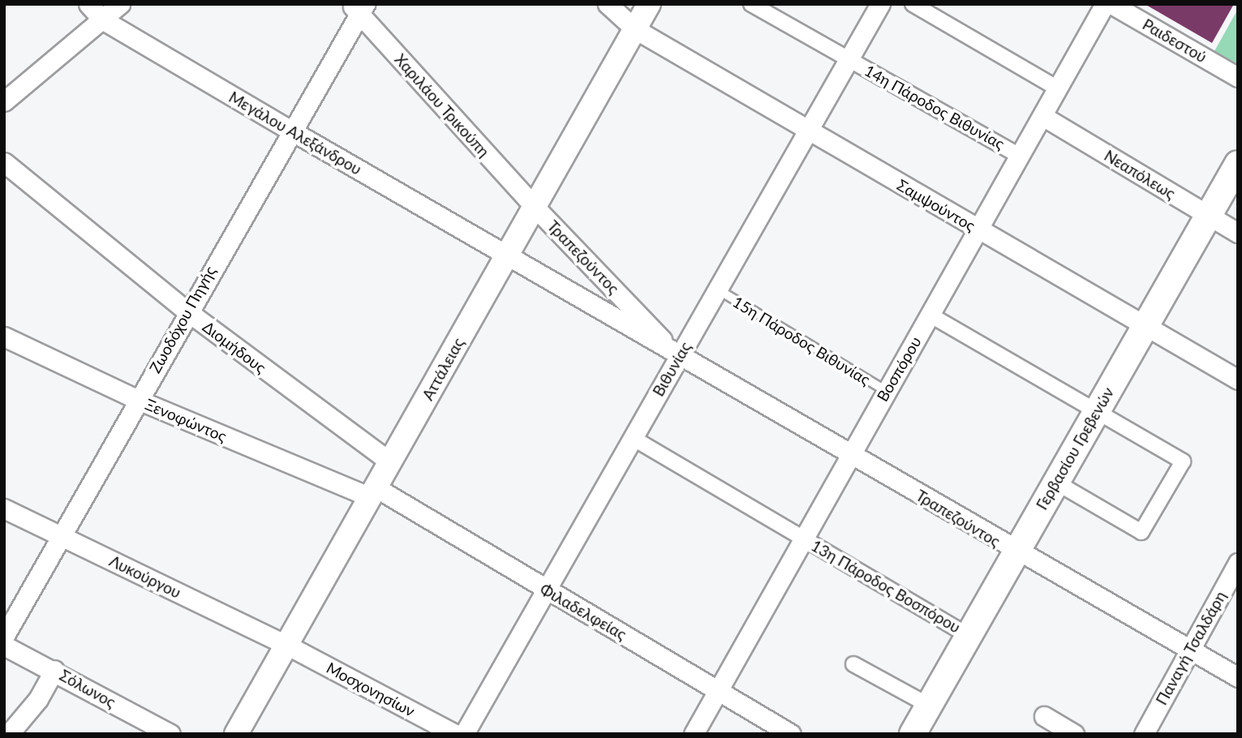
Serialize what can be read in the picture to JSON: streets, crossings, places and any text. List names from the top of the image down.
{
  "streets": {
    "main road": ["Γερβασίου Γρεβενών"],
    "street": [
      "Ραιδεστού",
      "Χαριλάου Τρικούπη",
      "14η Πάροδος Βιθυνίας",
      "Μεγάλου Αλεξάνδρου",
      "Νεαπόλεως",
      "Σαμψούντος",
      "Τραπεζούντος",
      "Ζωοδόχου Πηγής",
      "Διομήδους",
      "Αττάλειας",
      "Βιθυνίας",
      "Βοσπόρου",
      "Ξενοφώντος",
      "Λυκούργου",
      "13η Πάροδος Βοσπόρου",
      "Φιλαδελφείας",
      "Παναγή Τσαλδάρη",
      "Σόλωνος",
      "Μοσχονησίων"
    ],
    "lane": ["15η Πάροδος Βιθυνίας"]
  },
  "crossings": [
    ["Χαριλάου Τρικούπη", "Τραπεζούντος"],
    ["Χαριλάου Τρικούπη", "Ζωοδόχου Πηγής"],
    ["Χαριλάου Τρικούπη", "Αττάλειας"],
    ["14η Πάροδος Βιθυνίας", "Βιθυνίας"],
    ["14η Πάροδος Βιθυνίας", "Βοσπόρου"],
    ["Μεγάλου Αλεξάνδρου", "Τραπεζούντος"],
    ["Μεγάλου Αλεξάνδρου", "Ζωοδόχου Πηγής"],
    ["Μεγάλου Αλεξάνδρου", "Αττάλειας"],
    ["Νεαπόλεως", "Βοσπόρου"],
    ["Νεαπόλεως", "Γερβασίου Γρεβενών"],
    ["Σαμψούντος", "Αττάλειας"],
    ["Σαμψούντος", "Βιθυνίας"],
    ["Σαμψούντος", "Βοσπόρου"],
    ["Σαμψούντος", "Γερβασίου Γρεβενών"],
    ["Τραπεζούντος", "Αττάλειας"],
    ["Τραπεζούντος", "Βιθυνίας"],
    ["Τραπεζούντος", "Βοσπόρου"],
    ["Τραπεζούντος", "Γερβασίου Γρεβενών"],
    ["Τραπεζούντος", "Παναγή Τσαλδάρη"],
    ["Ζωοδόχου Πηγής", "Διομήδους"],
    ["Ζωοδόχου Πηγής", "Ξενοφώντος"],
    ["Ζωοδόχου Πηγής", "Λυκούργου"],
    ["15η Πάροδος Βιθυνίας", "Βιθυνίας"],
    ["15η Πάροδος Βιθυνίας", "Βοσπόρου"],
    ["Διομήδους", "Αττάλειας"],
    ["Αττάλειας", "Ξενοφώντος"],
    ["Αττάλειας", "Λυκούργου"],
    ["Αττάλειας", "Φιλαδελφείας"],
    ["Αττάλειας", "Μοσχονησίων"],
    ["Βιθυνίας", "13η Πάροδος Βοσπόρου"],
    ["Βιθυνίας", "Φιλαδελφείας"],
    ["Βοσπόρου", "13η Πάροδος Βοσπόρου"],
    ["Βοσπόρου", "Φιλαδελφείας"],
    ["Ξενοφώντος", "Φιλαδελφείας"],
    ["Γερβασίου Γρεβενών", "13η Πάροδος Βοσπόρου"],
    ["Λυκούργου", "Μοσχονησίων"]
  ]
}
